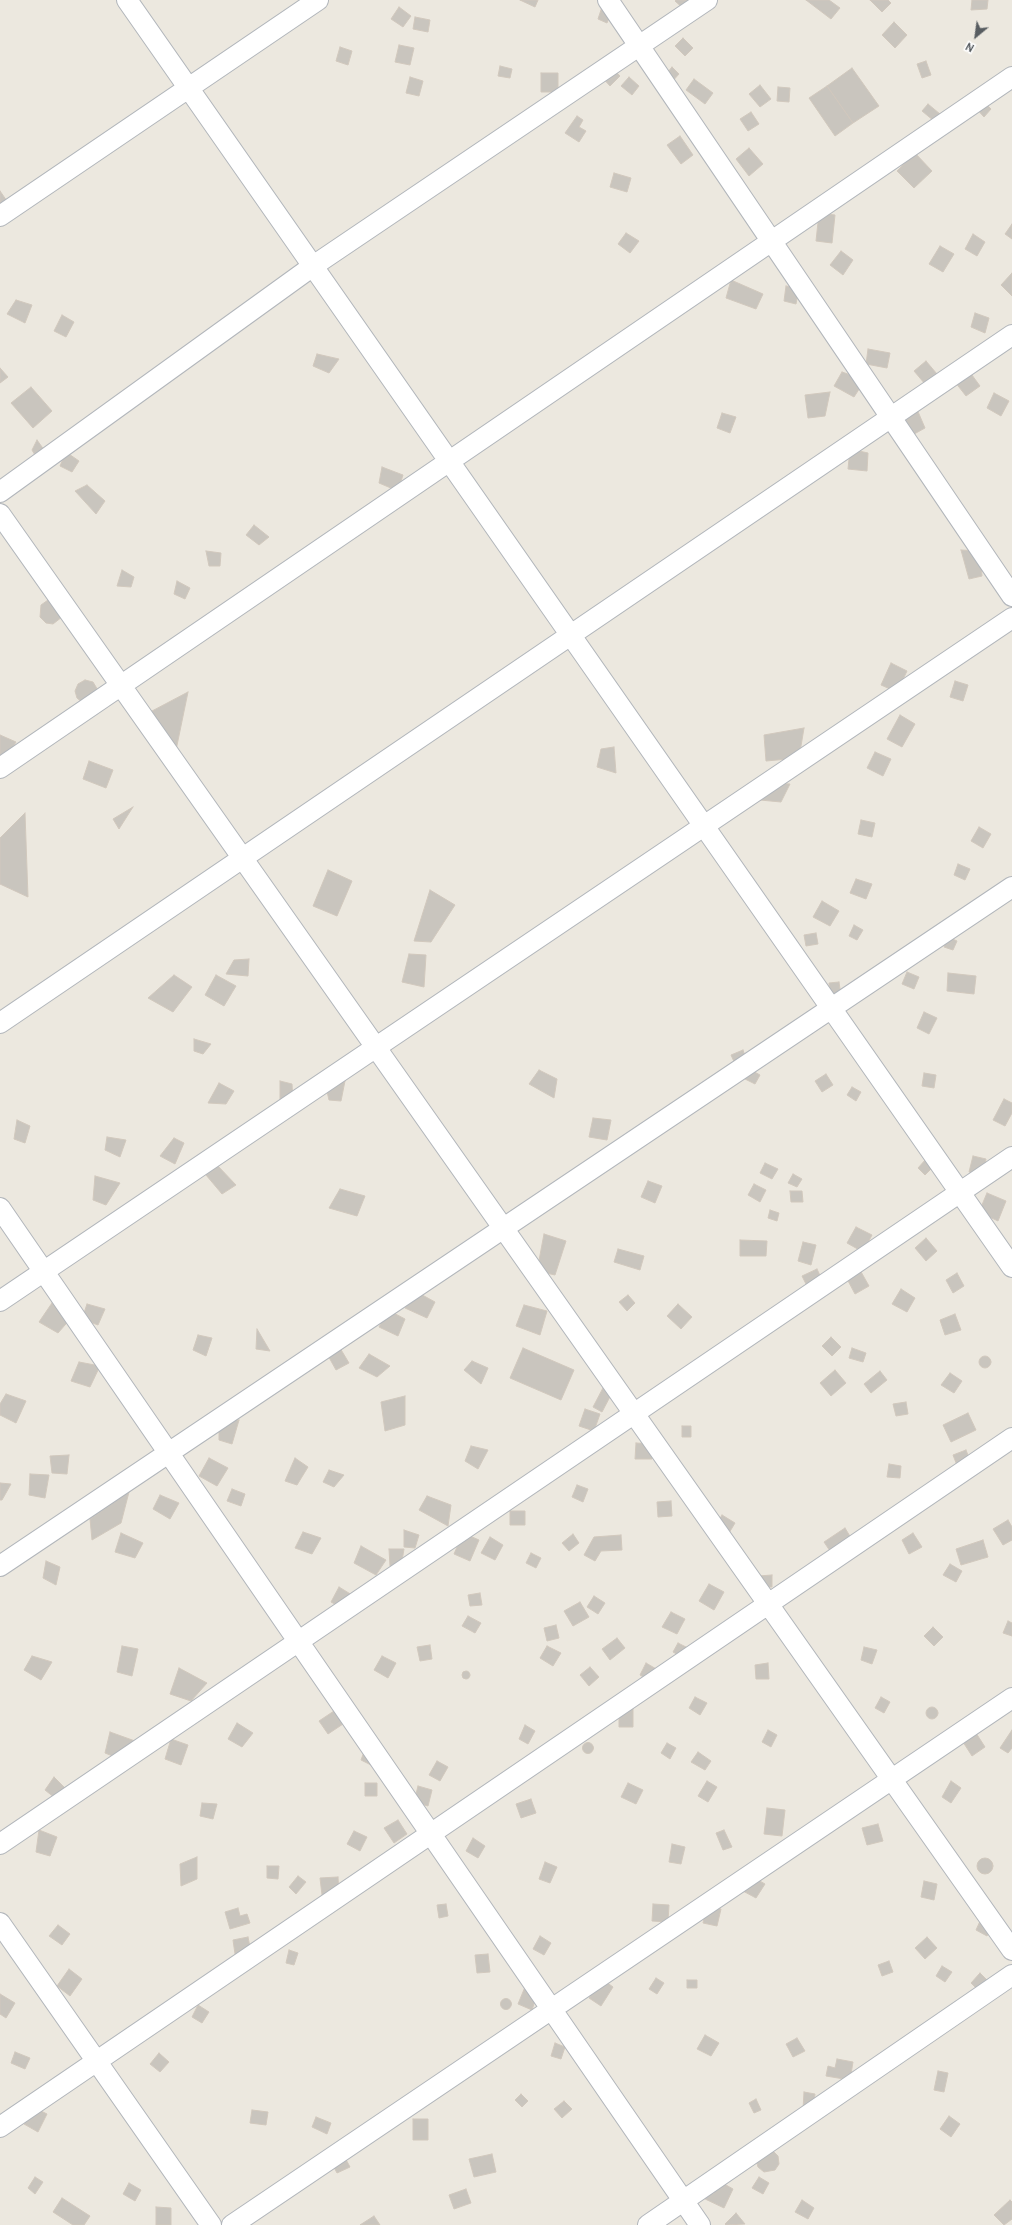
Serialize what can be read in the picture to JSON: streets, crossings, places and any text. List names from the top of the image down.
{
  "north": "bottom left"
}
